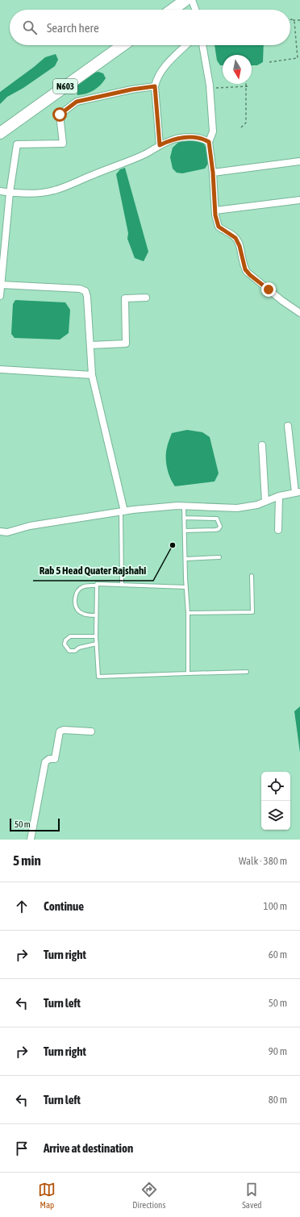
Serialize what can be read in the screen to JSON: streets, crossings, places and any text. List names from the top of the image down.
{
  "streets": {
    "highway": ["N603"]
  },
  "places": ["Rab 5 Head Quater Rajshahi"],
  "scale_bar": "50 m",
  "north": "bottom",
  "page": {
    "search": "Search here",
    "scale": "50 m",
    "heading": ["5 min", "Walk · 380 m"],
    "list": [
      ["Continue", "100 m"],
      ["Turn right", "60 m"],
      ["Turn left", "50 m"],
      ["Turn right", "90 m"],
      ["Turn left", "80 m"],
      "Arrive at destination"
    ],
    "nav": ["Map", "Directions", "Saved"]
  }
}
